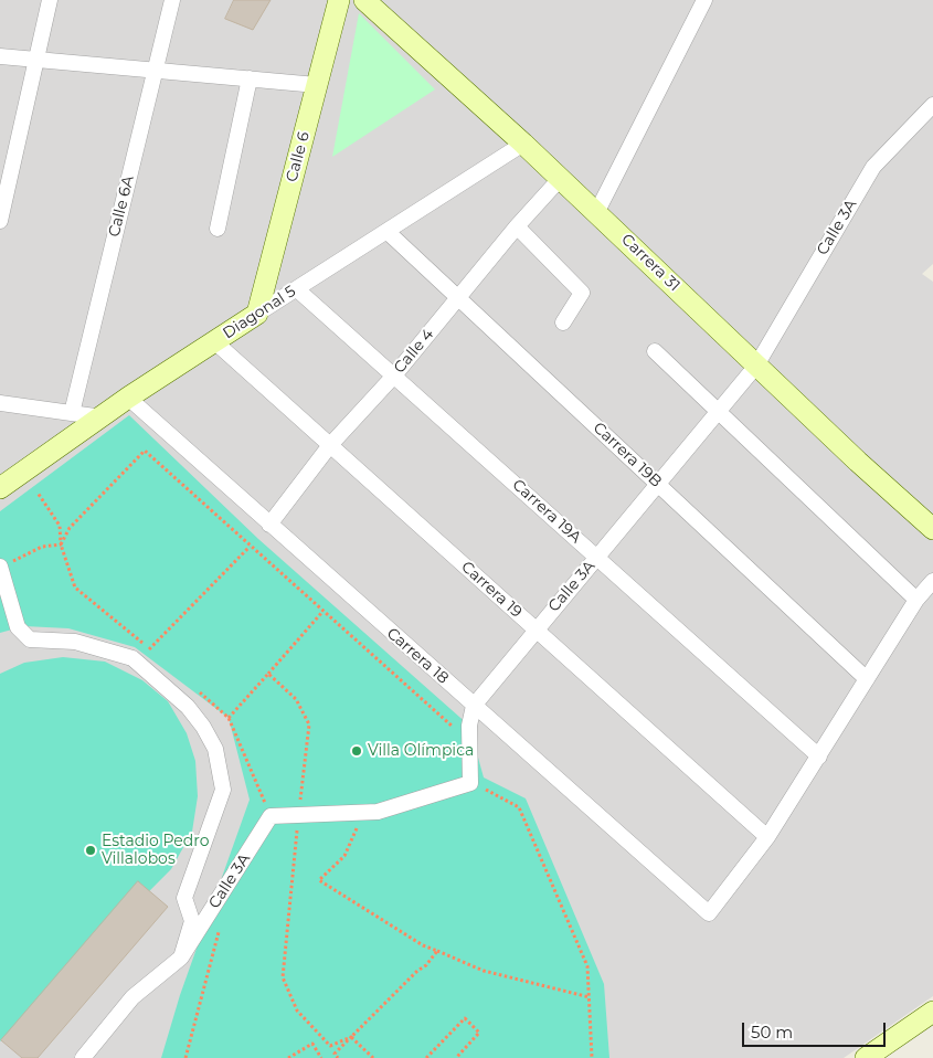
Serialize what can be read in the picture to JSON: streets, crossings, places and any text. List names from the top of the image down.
{
  "streets": {
    "main road": ["Calle 6", "Carrera 31", "Diagonal 5"],
    "street": [
      "Calle 6A",
      "Calle 3A",
      "Calle 4",
      "Carrera 19B",
      "Carrera 19A",
      "Carrera 19",
      "Carrera 18"
    ]
  },
  "crossings": [
    ["Calle 6", "Diagonal 5"],
    ["Calle 3A", "Carrera 31"],
    ["Calle 3A", "Carrera 19B"],
    ["Calle 3A", "Carrera 19A"],
    ["Calle 3A", "Carrera 19"],
    ["Calle 3A", "Carrera 18"],
    ["Carrera 31", "Diagonal 5"],
    ["Carrera 31", "Calle 4"],
    ["Diagonal 5", "Carrera 19B"],
    ["Diagonal 5", "Carrera 19A"],
    ["Diagonal 5", "Carrera 19"],
    ["Diagonal 5", "Carrera 18"],
    ["Calle 4", "Carrera 19B"],
    ["Calle 4", "Carrera 19A"],
    ["Calle 4", "Carrera 19"],
    ["Calle 4", "Carrera 18"],
    ["Carrera 19", "Carrera 18"]
  ],
  "places": ["Villa Olímpica", "Estadio Pedro Villalobos"],
  "scale_bar": "50 m"
}
